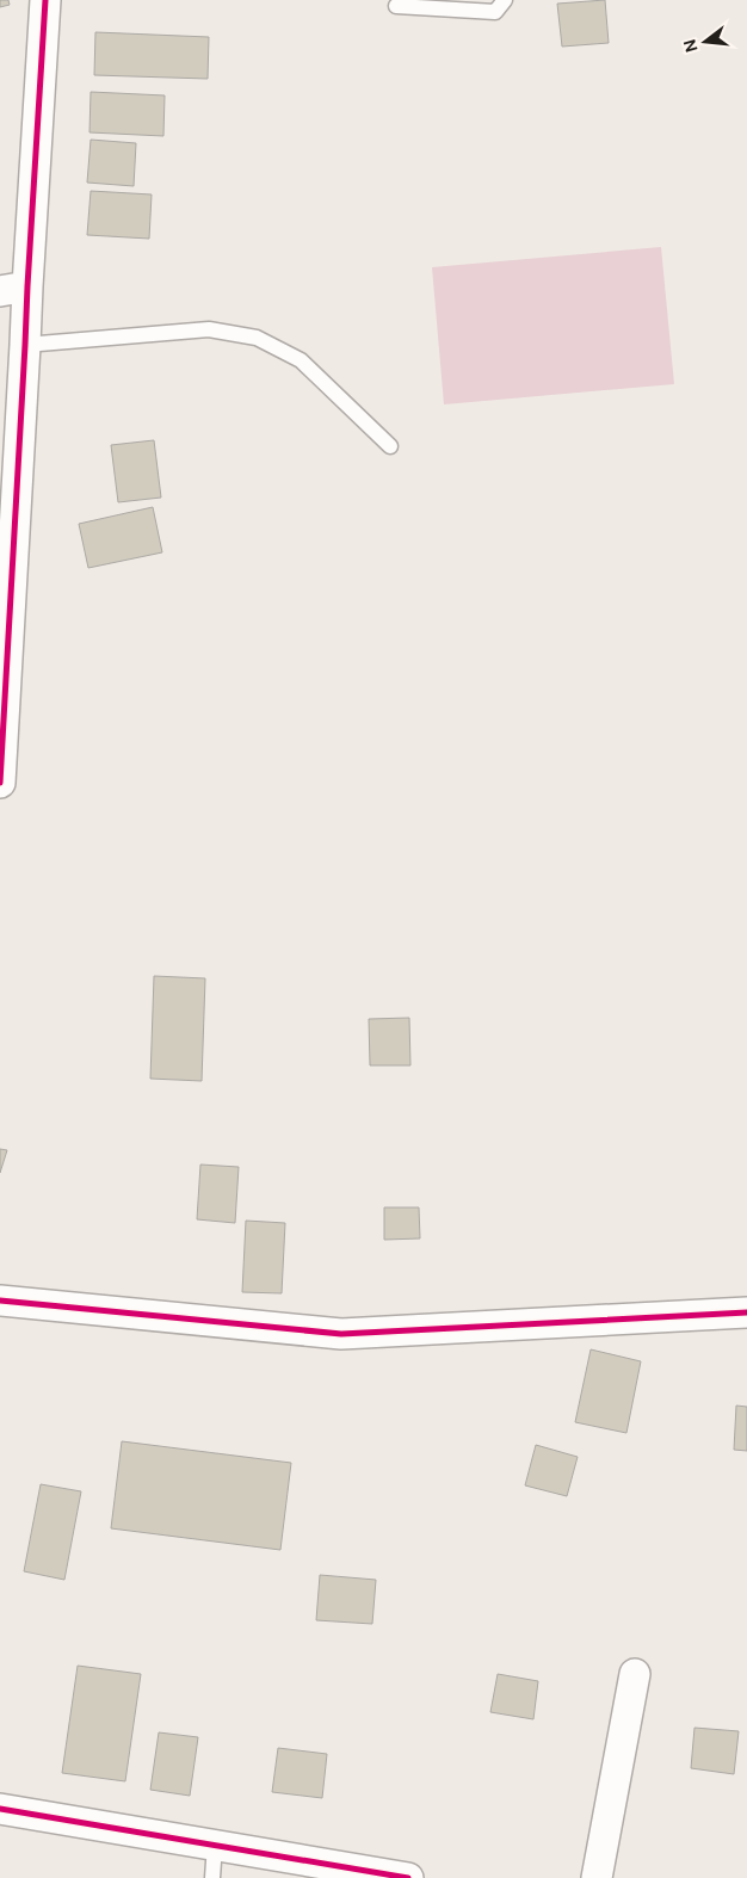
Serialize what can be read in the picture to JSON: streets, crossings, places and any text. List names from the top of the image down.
{
  "north": "left"
}
